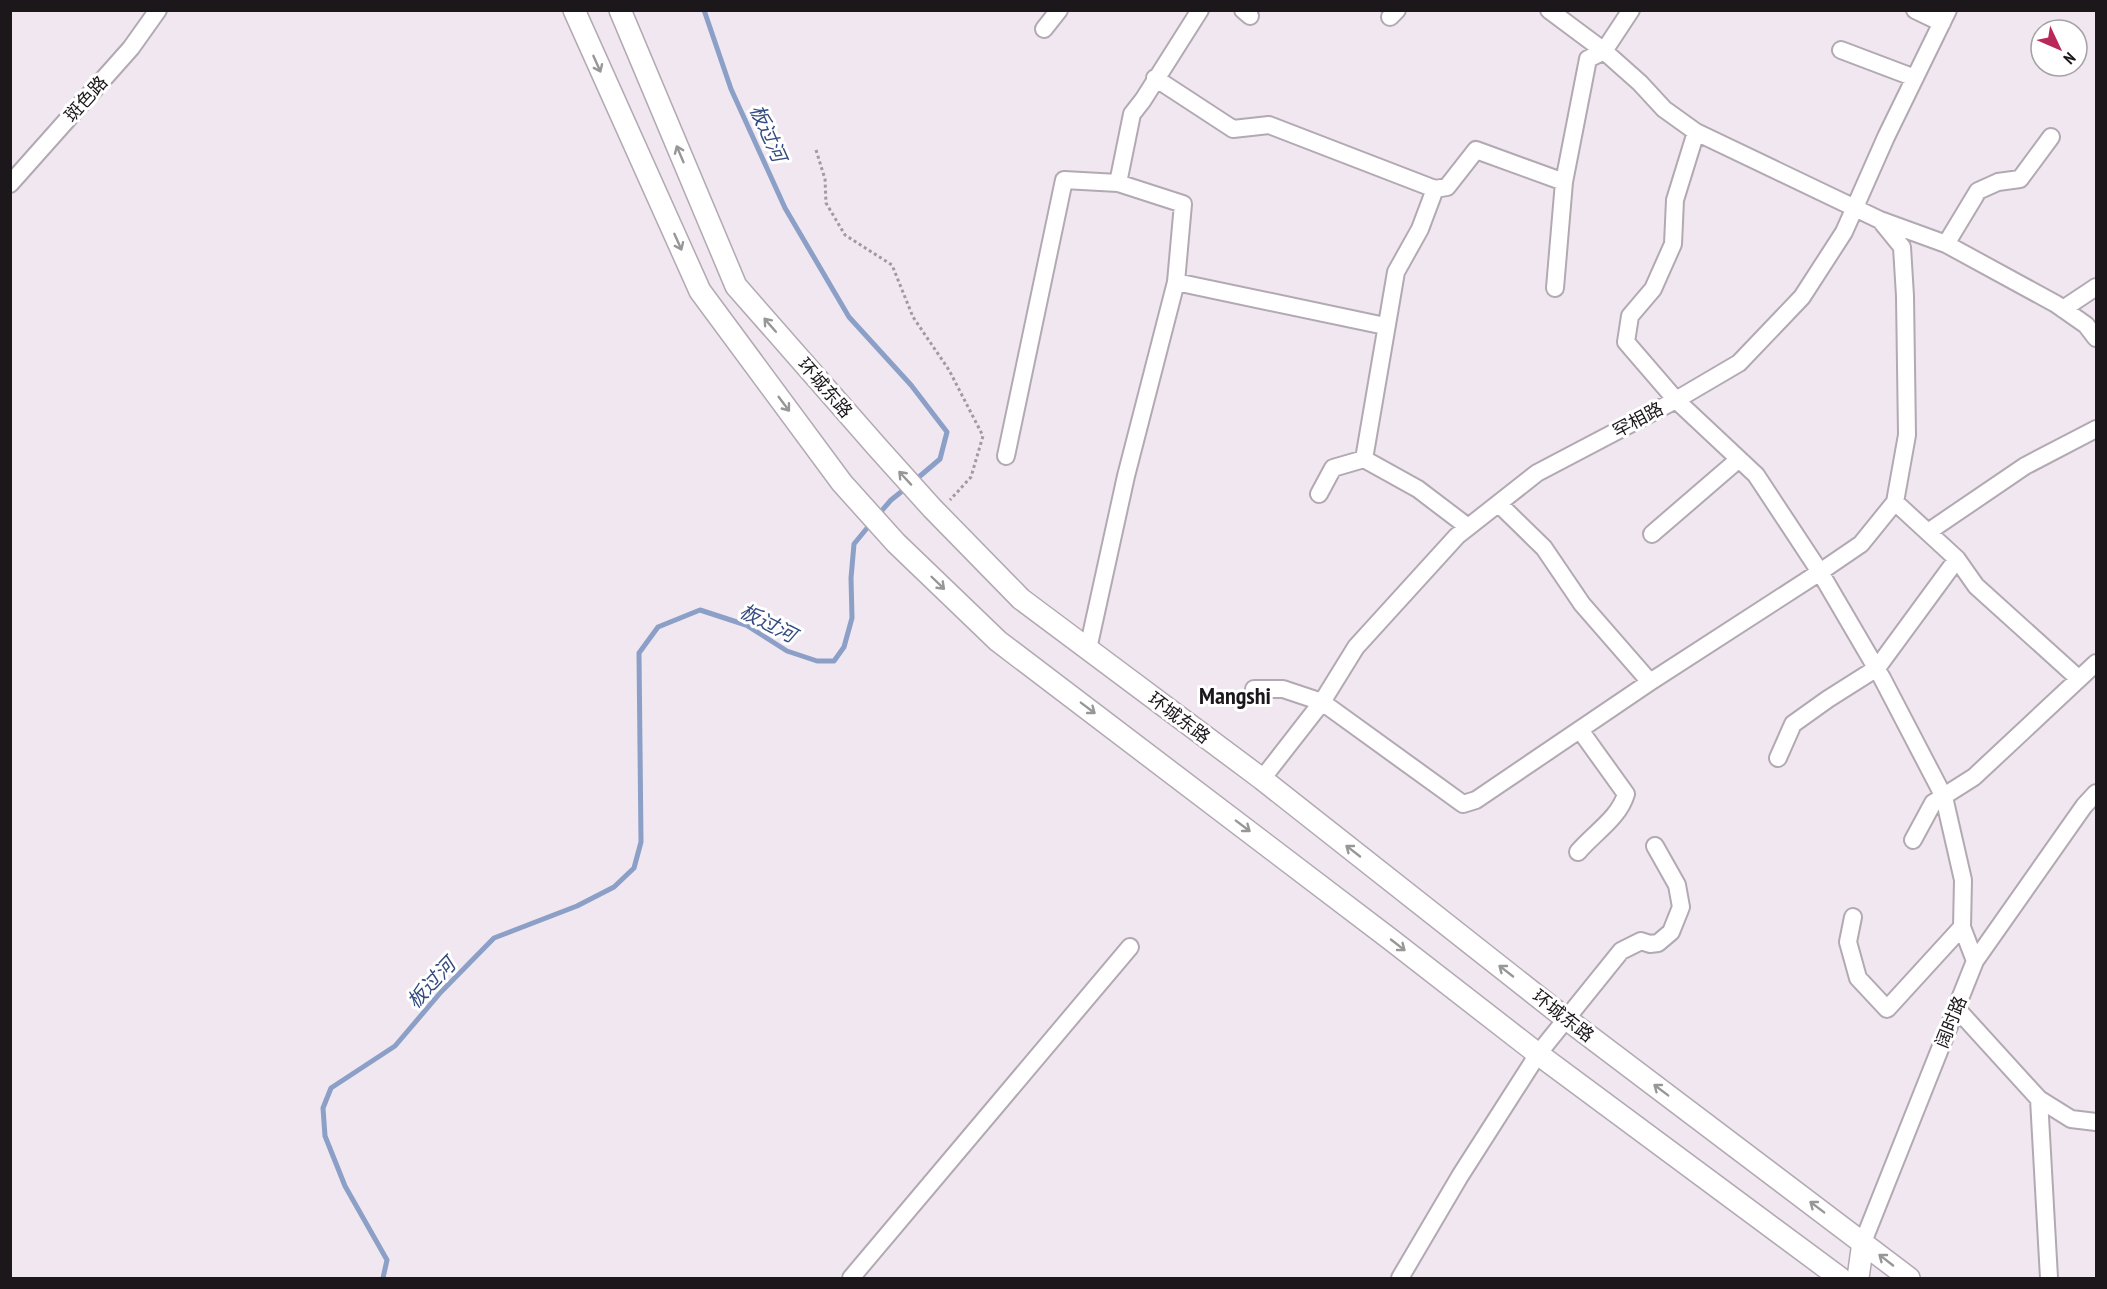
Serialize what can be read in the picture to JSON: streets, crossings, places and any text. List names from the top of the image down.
{
  "streets": {
    "main road": ["环城东路", "阔时路"],
    "street": ["斑色路", "罕相路"]
  },
  "crossings": [
    ["环城东路", "罕相路"],
    ["环城东路", "阔时路"]
  ],
  "districts": ["Mangshi"],
  "water": ["板过河"],
  "north": "bottom right"
}
